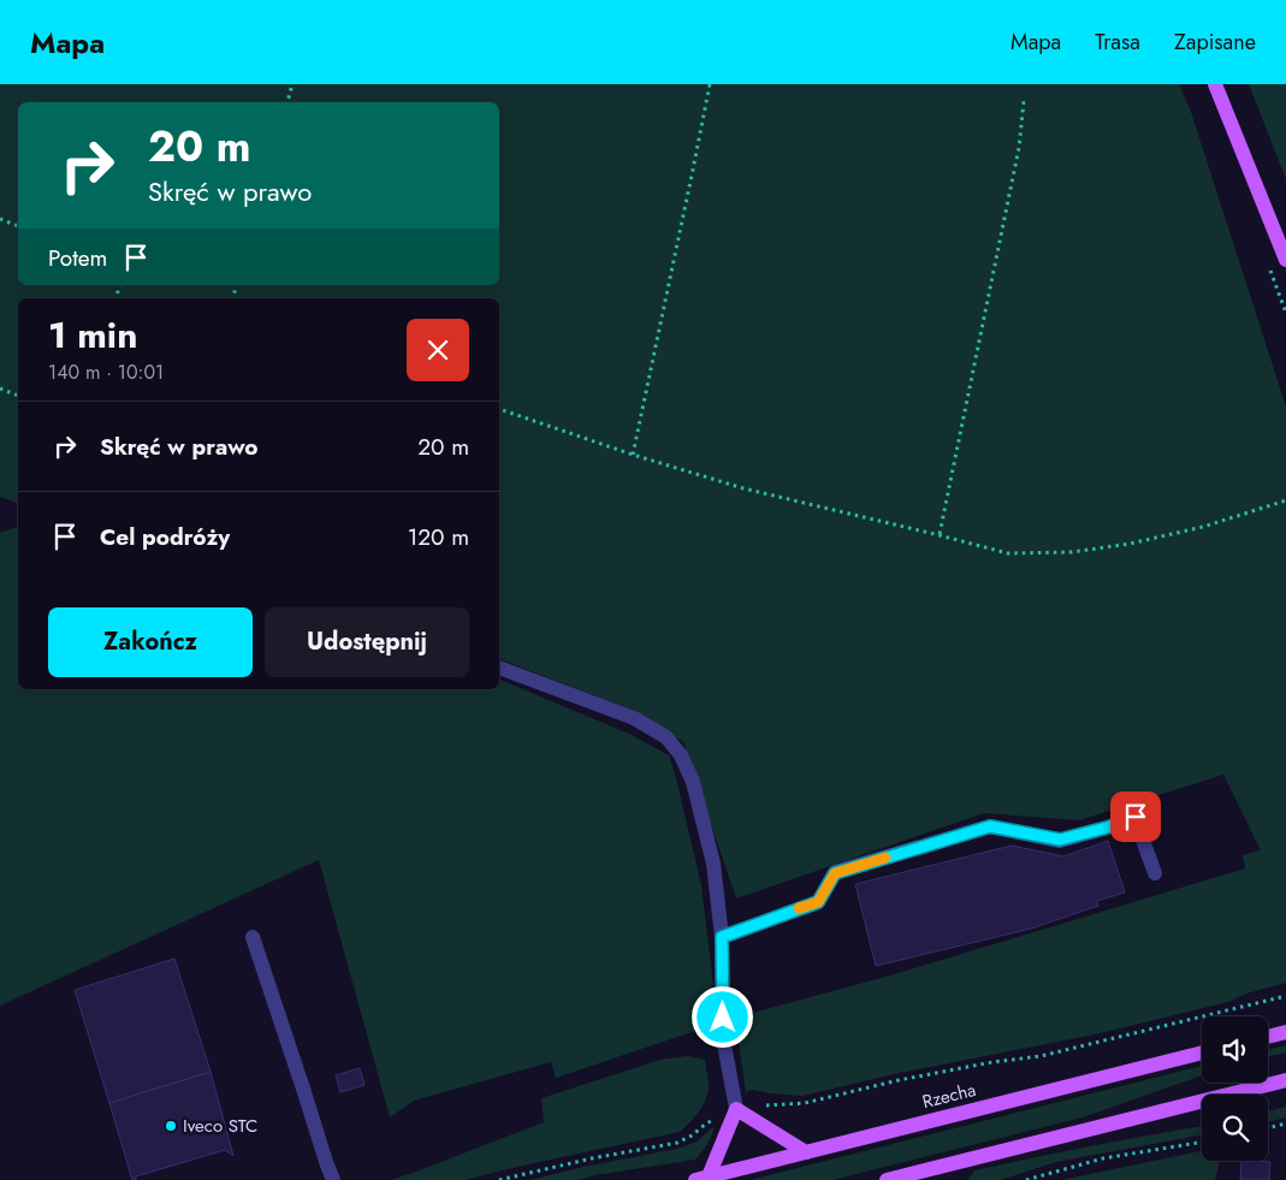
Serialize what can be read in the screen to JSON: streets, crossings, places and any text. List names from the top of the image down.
{
  "streets": {
    "main road": ["Rzecha"]
  },
  "places": ["Iveco STC"],
  "page": {
    "header": "Mapa",
    "nav": ["Mapa", "Trasa", "Zapisane"],
    "turn": ["20 m", "Skręć w prawo"],
    "then": "Potem",
    "heading": ["1 min", "140 m · 10:01"],
    "list": [
      {
        "name": "Skręć w prawo",
        "value": "20 m"
      },
      {
        "name": "Cel podróży",
        "value": "120 m"
      }
    ],
    "buttons": ["Zakończ", "Udostępnij"]
  }
}
